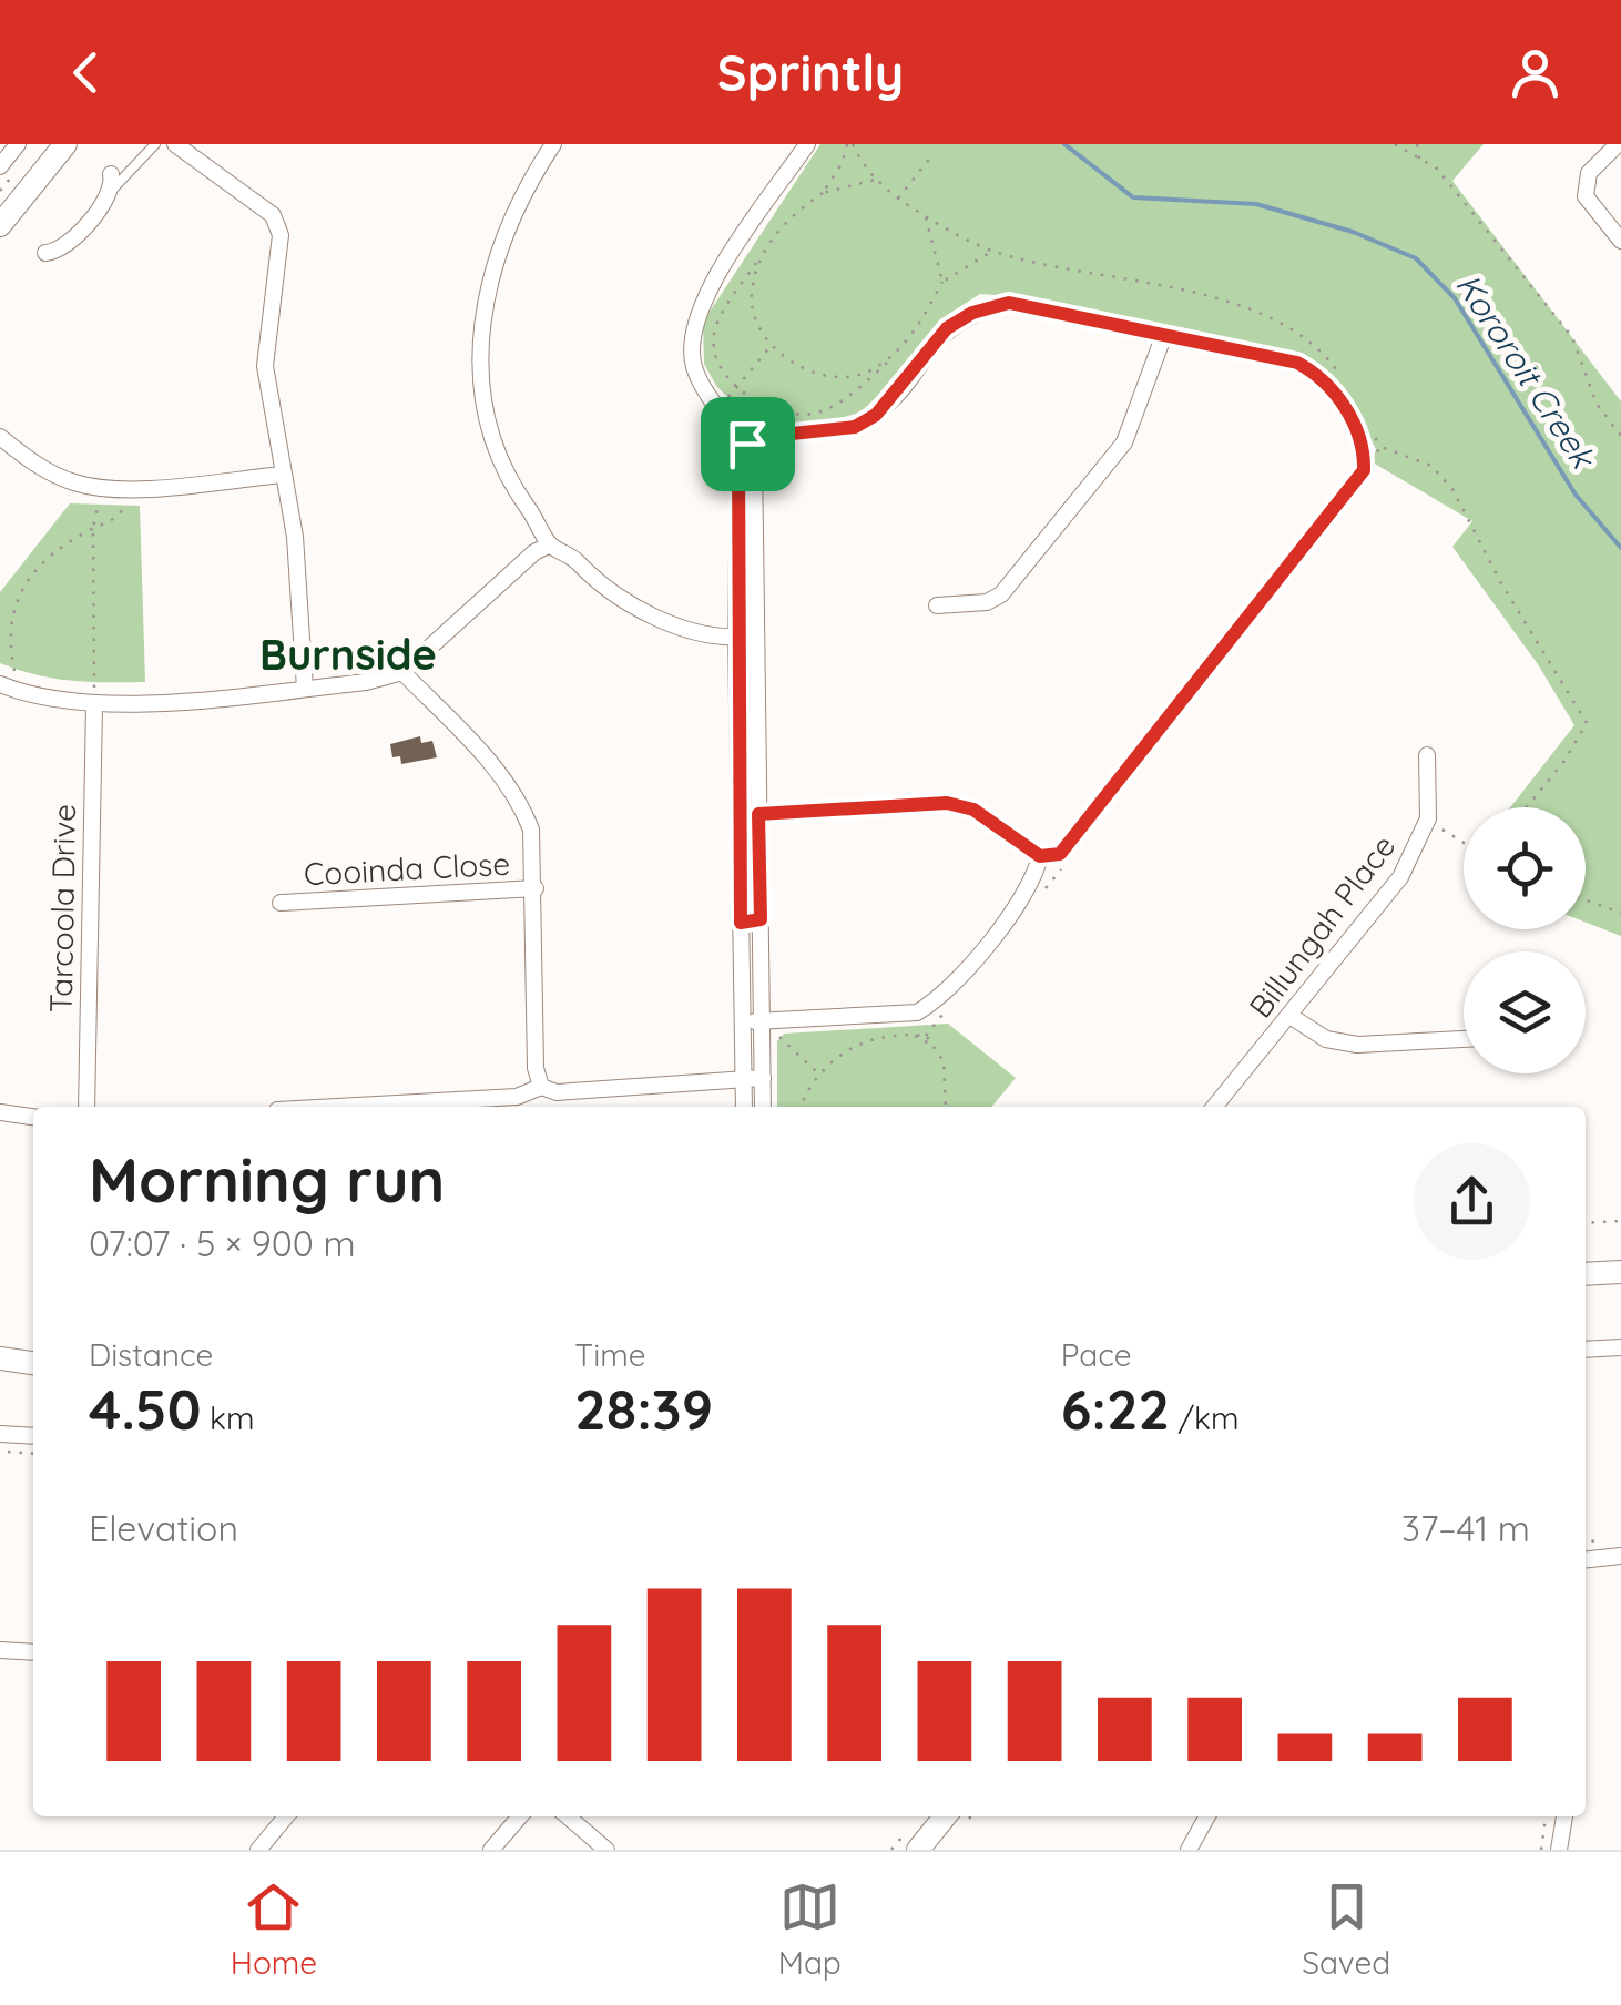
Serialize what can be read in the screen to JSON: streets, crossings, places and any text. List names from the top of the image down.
{
  "streets": {
    "street": ["Cooinda Close", "Tarcoola Drive", "Billungah Place"]
  },
  "districts": ["Burnside"],
  "water": ["Kororoit Creek"],
  "page": {
    "header": "Sprintly",
    "heading": ["Morning run", "07:07 · 5 × 900 m"],
    "stats": [
      ["Distance", "4.50 km"],
      ["Time", "28:39"],
      ["Pace", "6:22 /km"]
    ],
    "chart": ["Elevation", "37–41 m"],
    "tabs": ["Home", "Map", "Saved"]
  }
}
